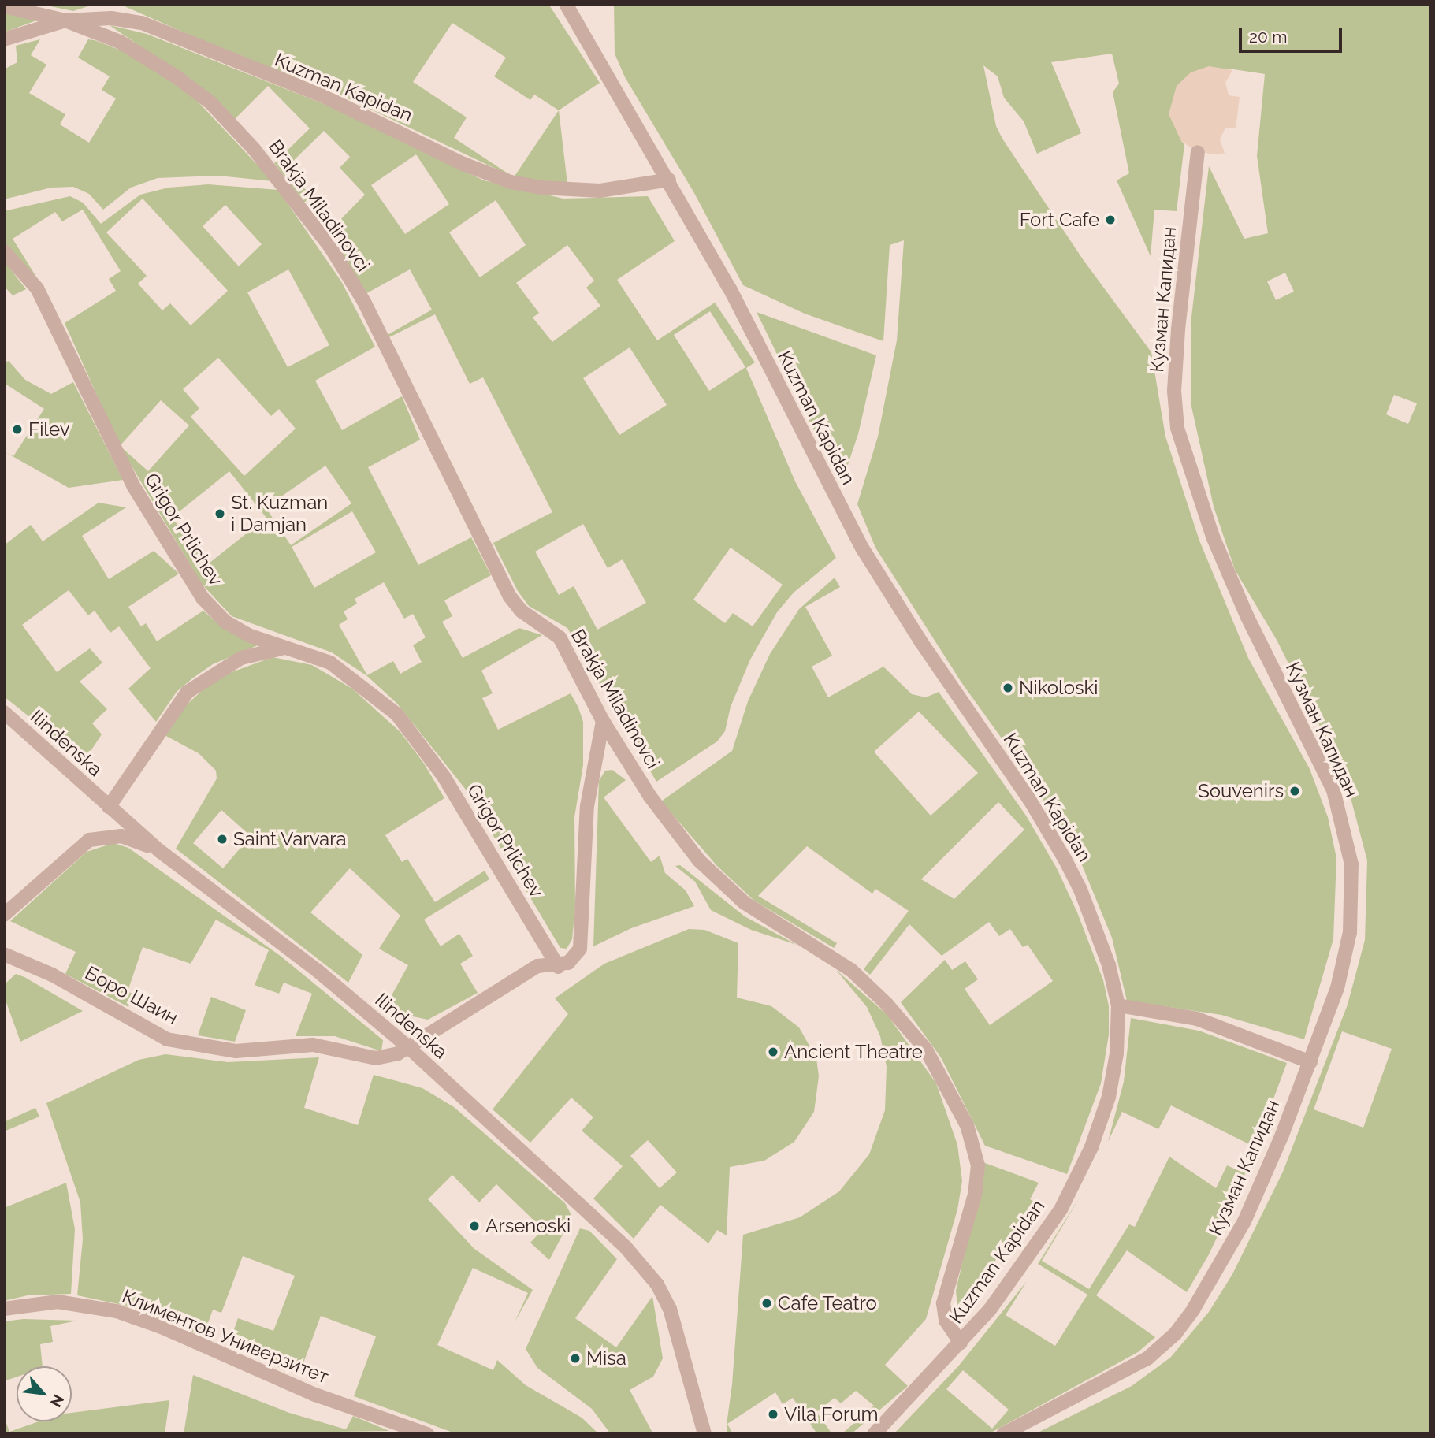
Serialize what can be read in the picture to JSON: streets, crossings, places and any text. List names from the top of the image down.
{
  "streets": {
    "street": [
      "Kuzman Kapidan",
      "Brakja Miladinovci",
      "Кузман Капидан",
      "Grigor Prlichev",
      "Ilindenska",
      "Боро Шаин",
      "Климентов Универзитет"
    ]
  },
  "crossings": [
    ["Kuzman Kapidan", "Brakja Miladinovci"],
    ["Grigor Prlichev", "Боро Шаин"],
    ["Ilindenska", "Боро Шаин"]
  ],
  "places": [
    "Fort Cafe",
    "Filev",
    "St. Kuzman i Damjan",
    "Nikoloski",
    "Souvenirs",
    "Saint Varvara",
    "Ancient Theatre",
    "Arsenoski",
    "Cafe Teatro",
    "Misa",
    "Vila Forum"
  ],
  "scale_bar": "20 m",
  "north": "bottom right"
}
